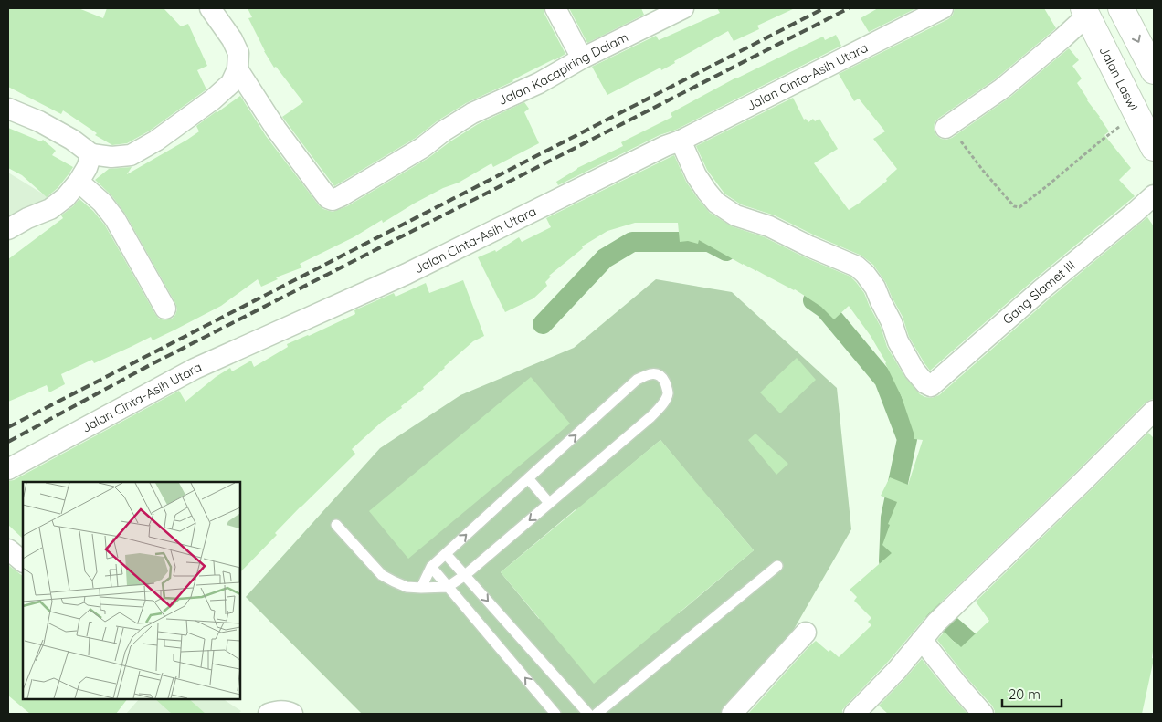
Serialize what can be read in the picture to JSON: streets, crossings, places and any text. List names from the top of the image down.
{
  "streets": {
    "main road": ["Jalan Laswi"],
    "street": ["Jalan Kacapiring Dalam", "Jalan Cinta-Asih Utara", "Gang Slamet III"]
  },
  "crossings": [
    ["Jalan Cinta-Asih Utara", "Gang Slamet III"]
  ],
  "scale_bar": "20 m"
}
